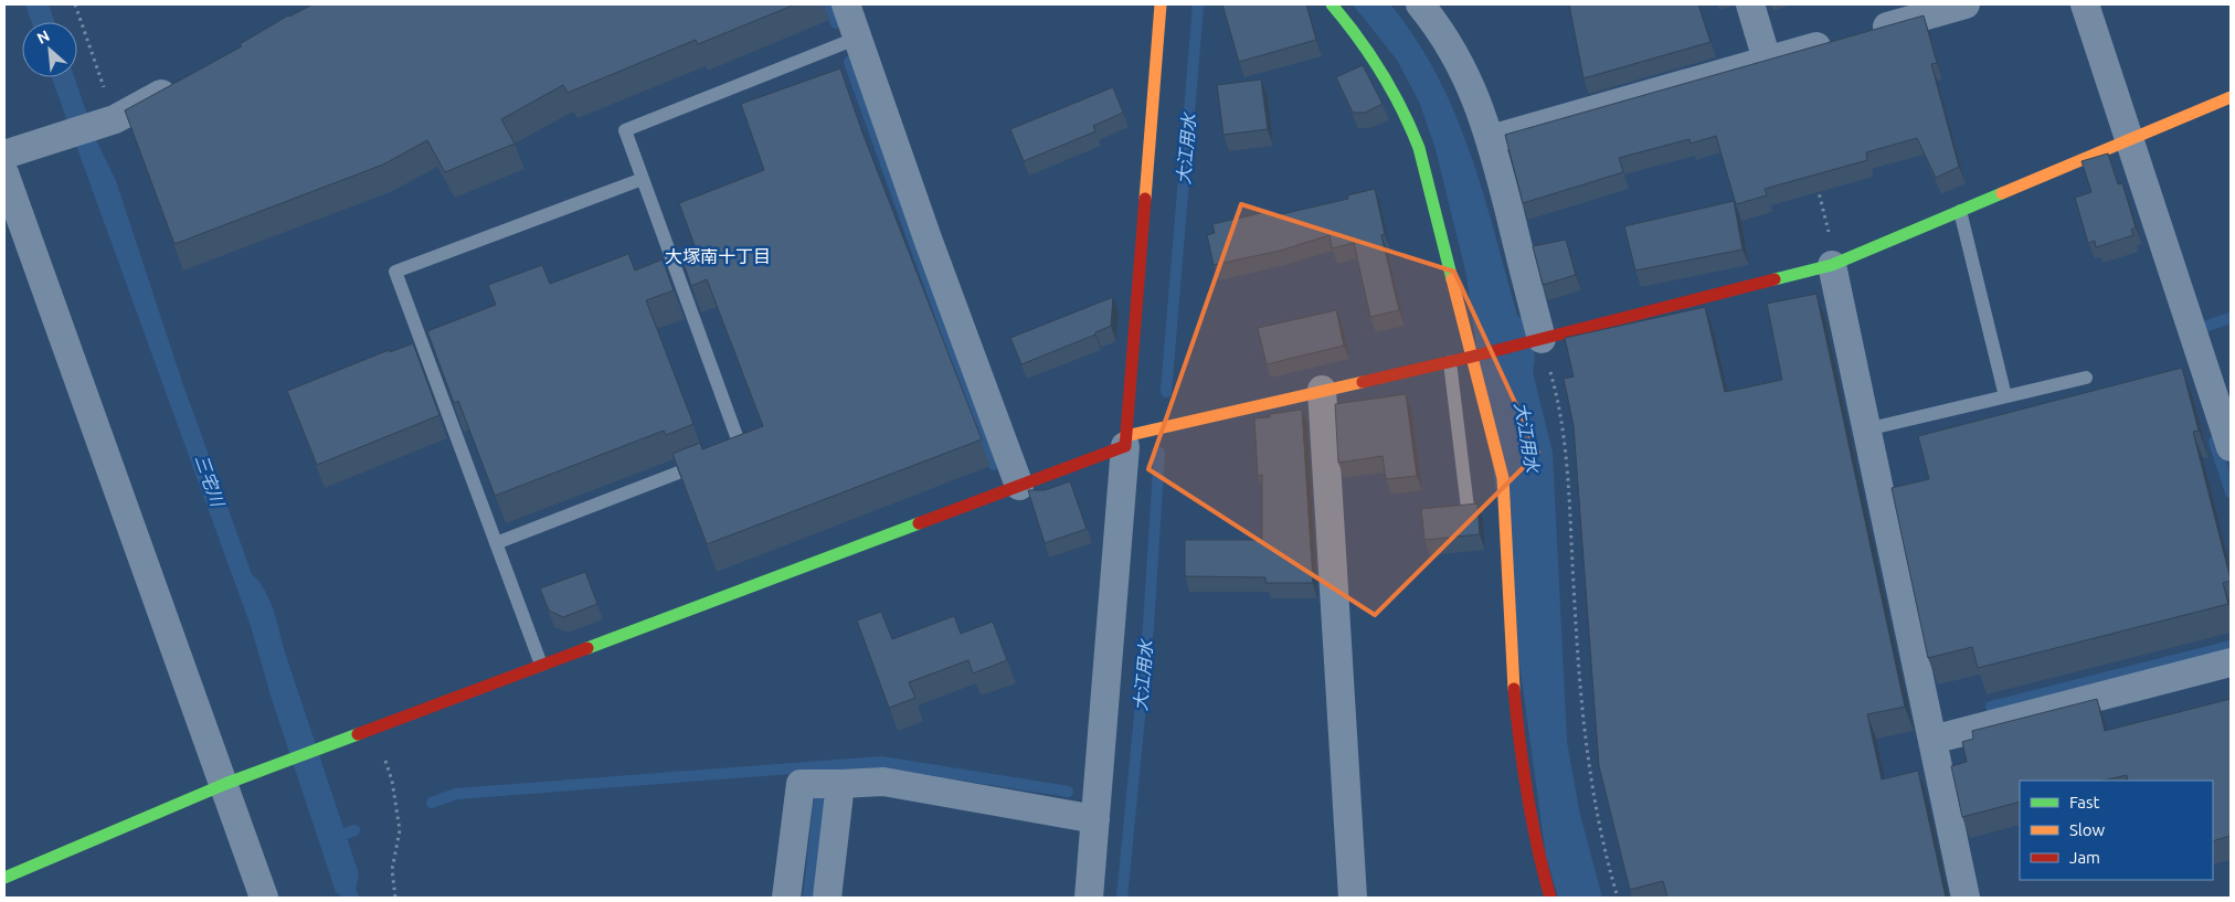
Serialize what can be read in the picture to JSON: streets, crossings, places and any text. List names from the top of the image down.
{
  "districts": ["大塚南十丁目"],
  "water": ["大江用水", "三宅川"],
  "legend": ["Fast", "Slow", "Jam"],
  "north": "top left"
}
